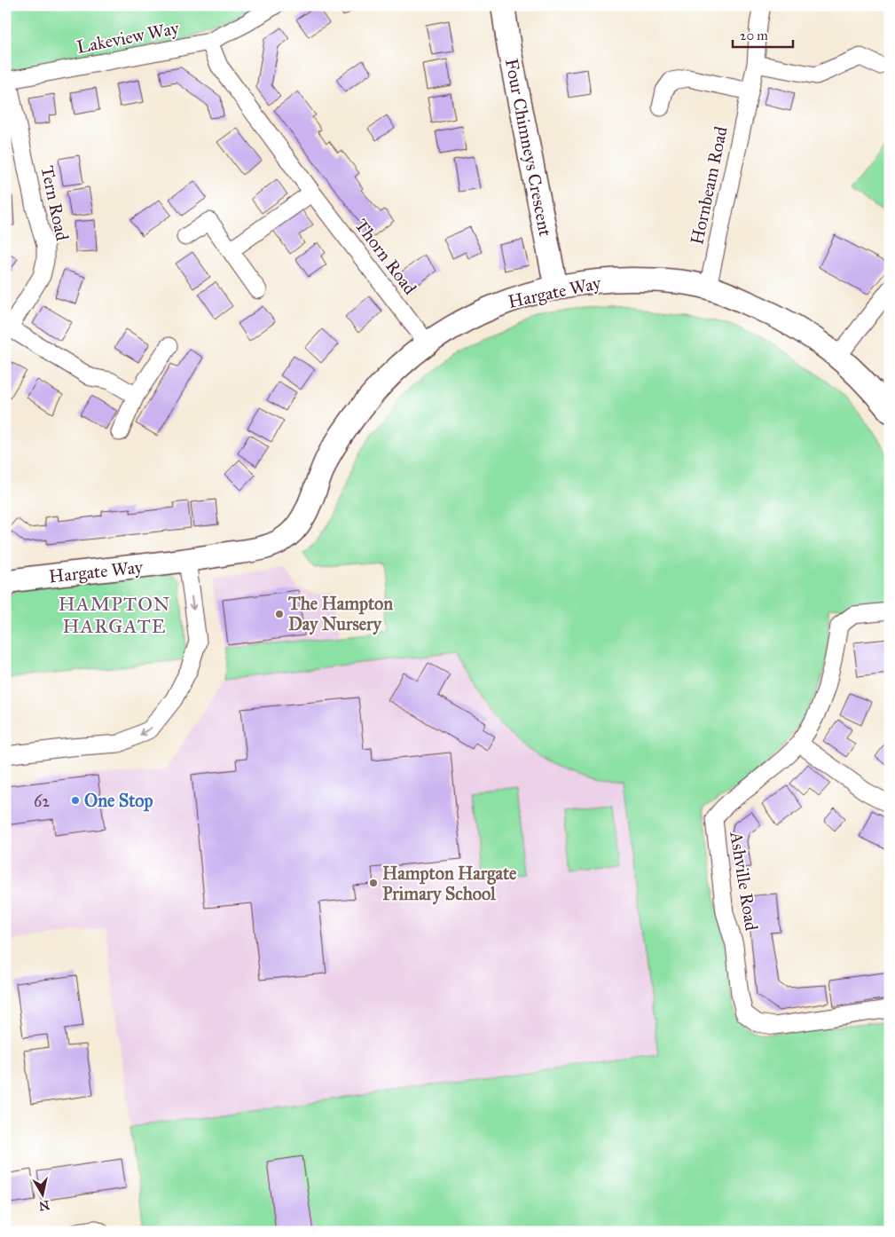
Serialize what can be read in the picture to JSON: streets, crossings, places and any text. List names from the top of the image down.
{
  "streets": {
    "street": [
      "Lakeview Way",
      "Four Chimneys Crescent",
      "Hornbeam Road",
      "Tern Road",
      "Thorn Road",
      "Hargate Way",
      "Ashville Road"
    ]
  },
  "crossings": [
    ["Lakeview Way", "Tern Road"],
    ["Lakeview Way", "Thorn Road"],
    ["Four Chimneys Crescent", "Hargate Way"],
    ["Hornbeam Road", "Hargate Way"],
    ["Thorn Road", "Hargate Way"]
  ],
  "districts": ["HAMPTON HARGATE"],
  "places": ["The Hampton Day Nursery", "One Stop", "Hampton Hargate Primary School"],
  "house_numbers": ["62"],
  "scale_bar": "20 m",
  "north": "bottom"
}
